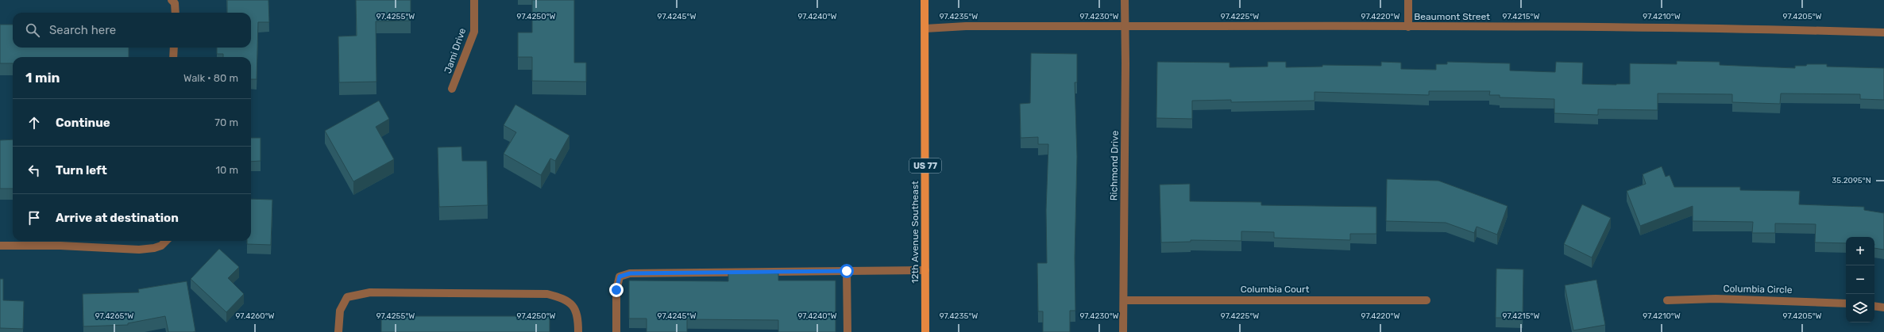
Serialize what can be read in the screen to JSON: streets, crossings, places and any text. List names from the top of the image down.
{
  "streets": {
    "main road": ["US 77", "12th Avenue Southeast"],
    "street": [
      "Beaumont Street",
      "Jami Drive",
      "Richmond Drive",
      "Columbia Court",
      "Columbia Circle"
    ]
  },
  "crossings": [
    ["Beaumont Street", "Richmond Drive"],
    ["Beaumont Street", "12th Avenue Southeast"],
    ["Richmond Drive", "Columbia Court"]
  ],
  "page": {
    "search": "Search here",
    "heading": ["1 min", "Walk · 80 m"],
    "list": [
      ["Continue", "70 m"],
      ["Turn left", "10 m"],
      "Arrive at destination"
    ],
    "map_buttons": ["+", "−"]
  },
  "coordinates": [
    "97.4255°W",
    "97.4250°W",
    "97.4245°W",
    "97.4240°W",
    "97.4235°W",
    "97.4230°W",
    "97.4225°W",
    "97.4220°W",
    "97.4215°W",
    "97.4210°W",
    "97.4205°W",
    "35.2095°N",
    "97.4265°W",
    "97.4260°W"
  ]
}
